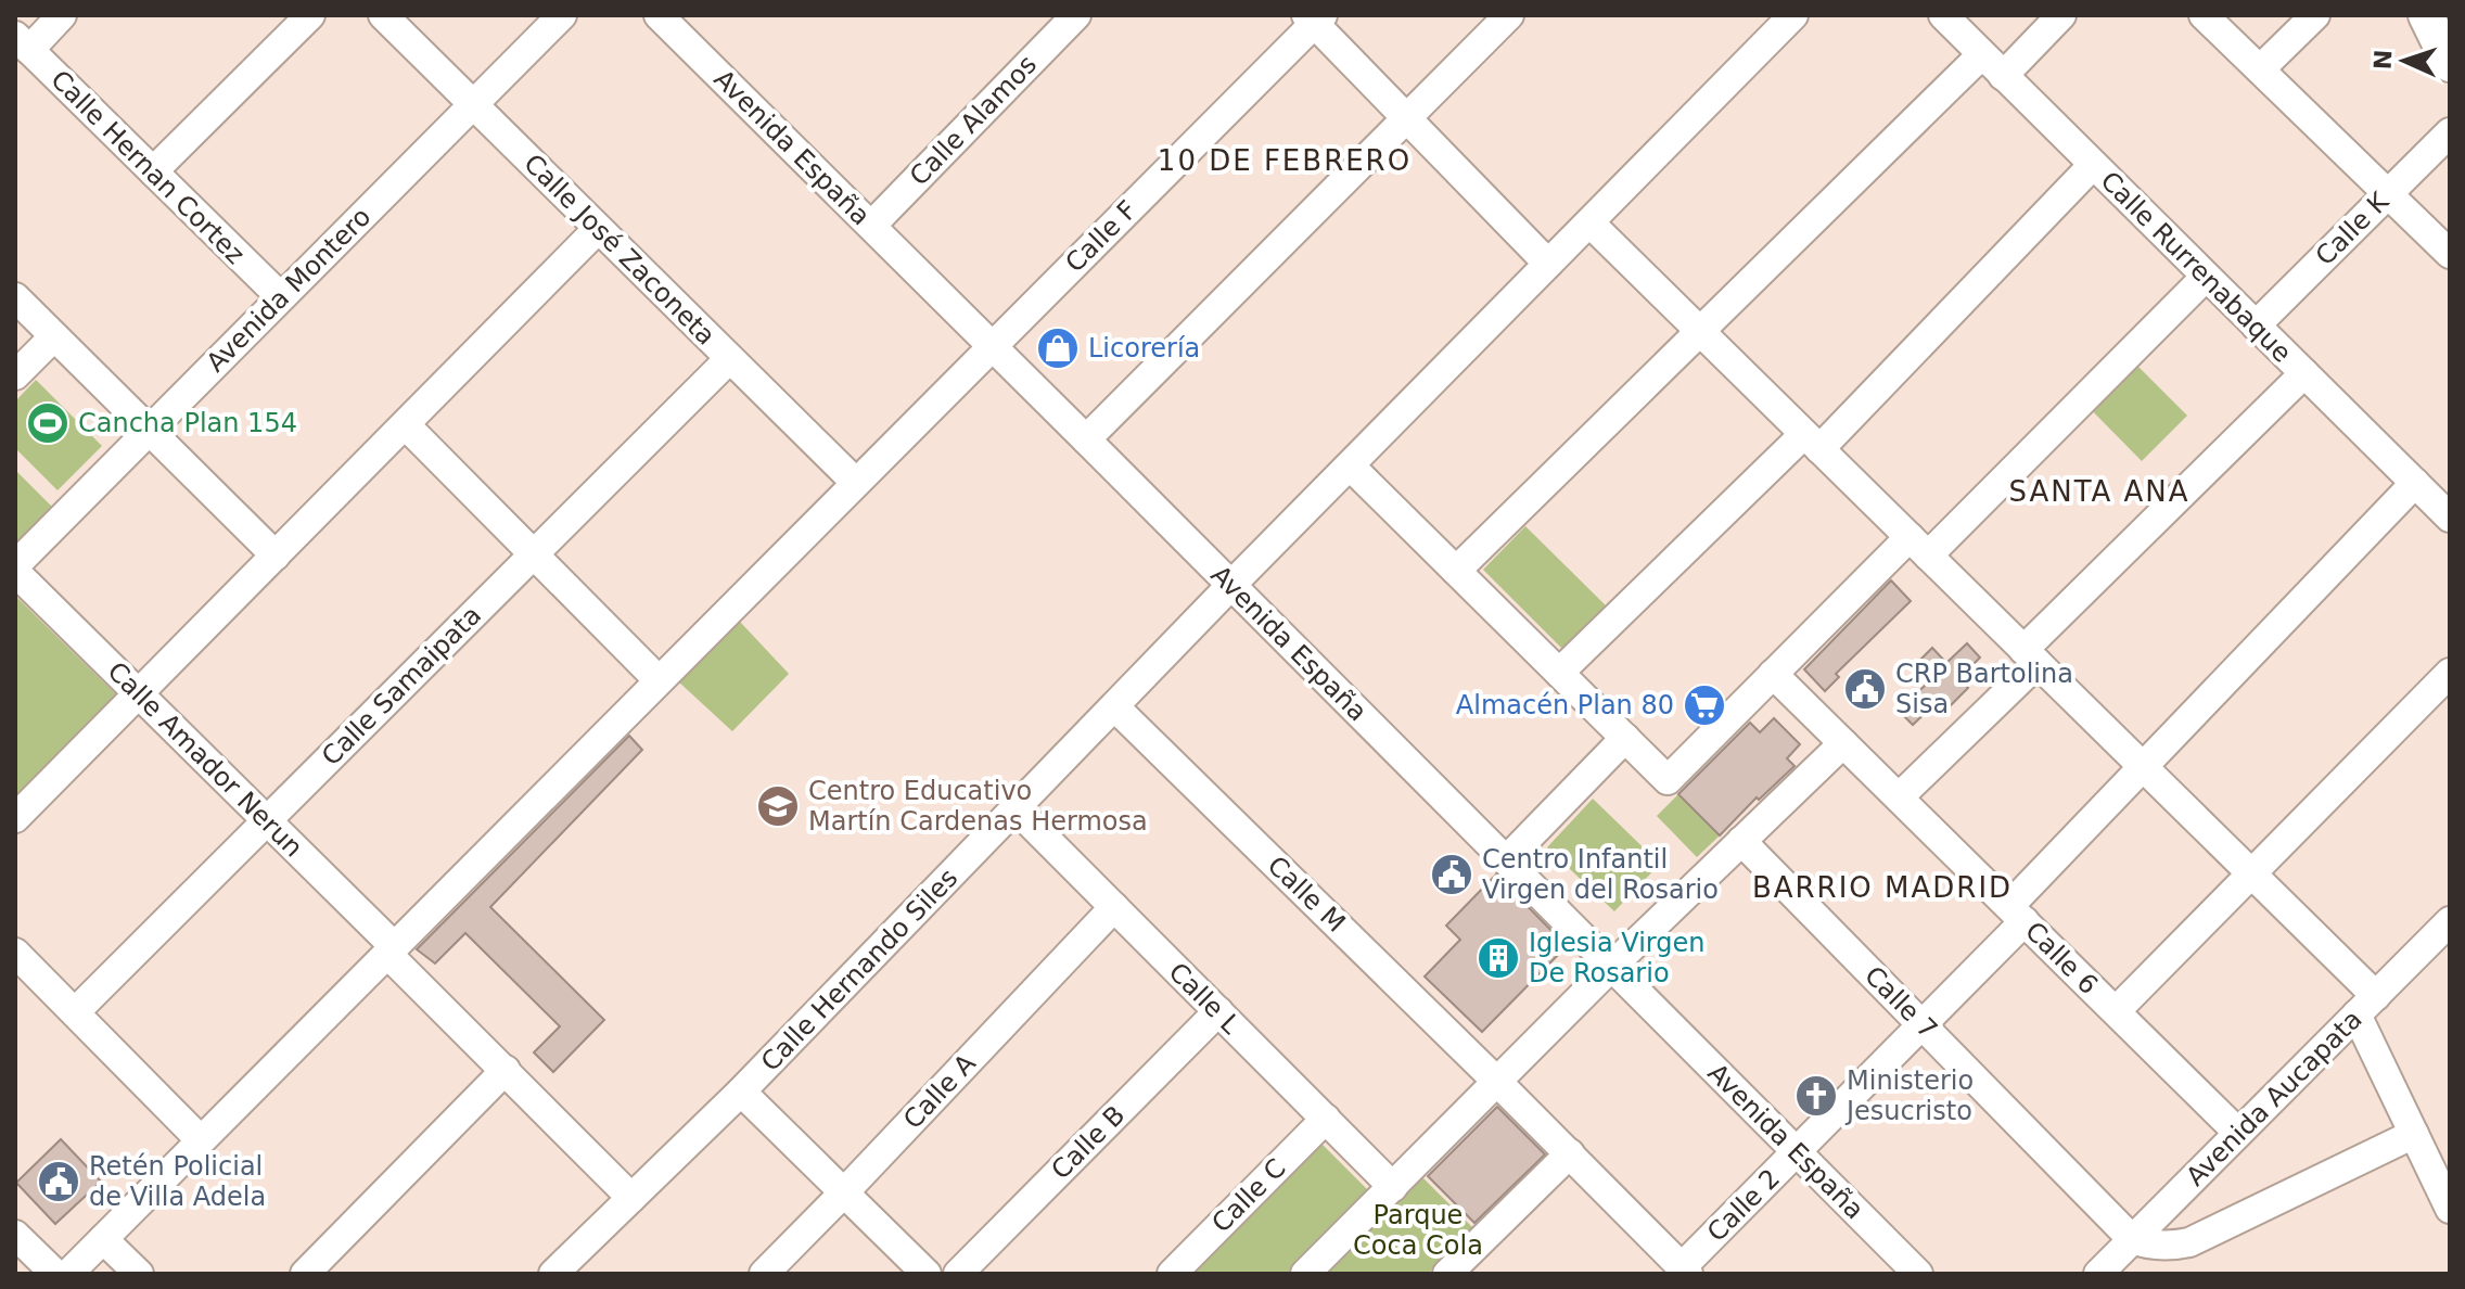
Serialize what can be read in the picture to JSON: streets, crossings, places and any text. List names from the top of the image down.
{
  "streets": {
    "street": [
      "Calle Alamos",
      "Avenida España",
      "Calle Hernan Cortez",
      "Calle K",
      "Calle F",
      "Calle José Zaconeta",
      "Calle Rurrenabaque",
      "Avenida Montero",
      "Calle Samaipata",
      "Calle Amador Nerun",
      "Calle M",
      "Calle 6",
      "Calle Hernando Siles",
      "Calle L",
      "Calle 7",
      "Calle A",
      "Avenida Aucapata",
      "Calle B",
      "Calle C",
      "Calle 2"
    ]
  },
  "crossings": [
    ["Calle Alamos", "Avenida España"],
    ["Avenida España", "Calle F"],
    ["Avenida España", "Calle Hernando Siles"],
    ["Avenida España", "Calle 2"],
    ["Calle Hernan Cortez", "Avenida Montero"],
    ["Calle K", "Calle Rurrenabaque"],
    ["Calle F", "Calle José Zaconeta"],
    ["Calle F", "Calle Amador Nerun"],
    ["Calle José Zaconeta", "Avenida Montero"],
    ["Calle José Zaconeta", "Calle Samaipata"],
    ["Calle Rurrenabaque", "Calle 2"],
    ["Avenida Montero", "Calle Amador Nerun"],
    ["Calle Samaipata", "Calle Amador Nerun"],
    ["Calle Amador Nerun", "Calle Hernando Siles"],
    ["Calle M", "Calle Hernando Siles"],
    ["Calle M", "Calle 2"],
    ["Calle 6", "Avenida Aucapata"],
    ["Calle 6", "Calle 2"],
    ["Calle Hernando Siles", "Calle L"],
    ["Calle L", "Calle A"],
    ["Calle L", "Calle B"],
    ["Calle L", "Calle C"],
    ["Calle 7", "Avenida Aucapata"],
    ["Calle 7", "Calle 2"]
  ],
  "districts": ["10 DE FEBRERO", "SANTA ANA", "BARRIO MADRID"],
  "parks": ["Parque Coca Cola"],
  "places": {
    "shop": ["Licorería"],
    "sports": ["Cancha Plan 154"],
    "public building": ["CRP Bartolina Sisa", "Centro Infantil Virgen del Rosario", "Retén Policial de Villa Adela"],
    "supermarket": ["Almacén Plan 80"],
    "school or university": ["Centro Educativo Martín Cardenas Hermosa"],
    "building": ["Iglesia Virgen De Rosario"],
    "church": ["Ministerio Jesucristo"]
  },
  "north": "left"
}
